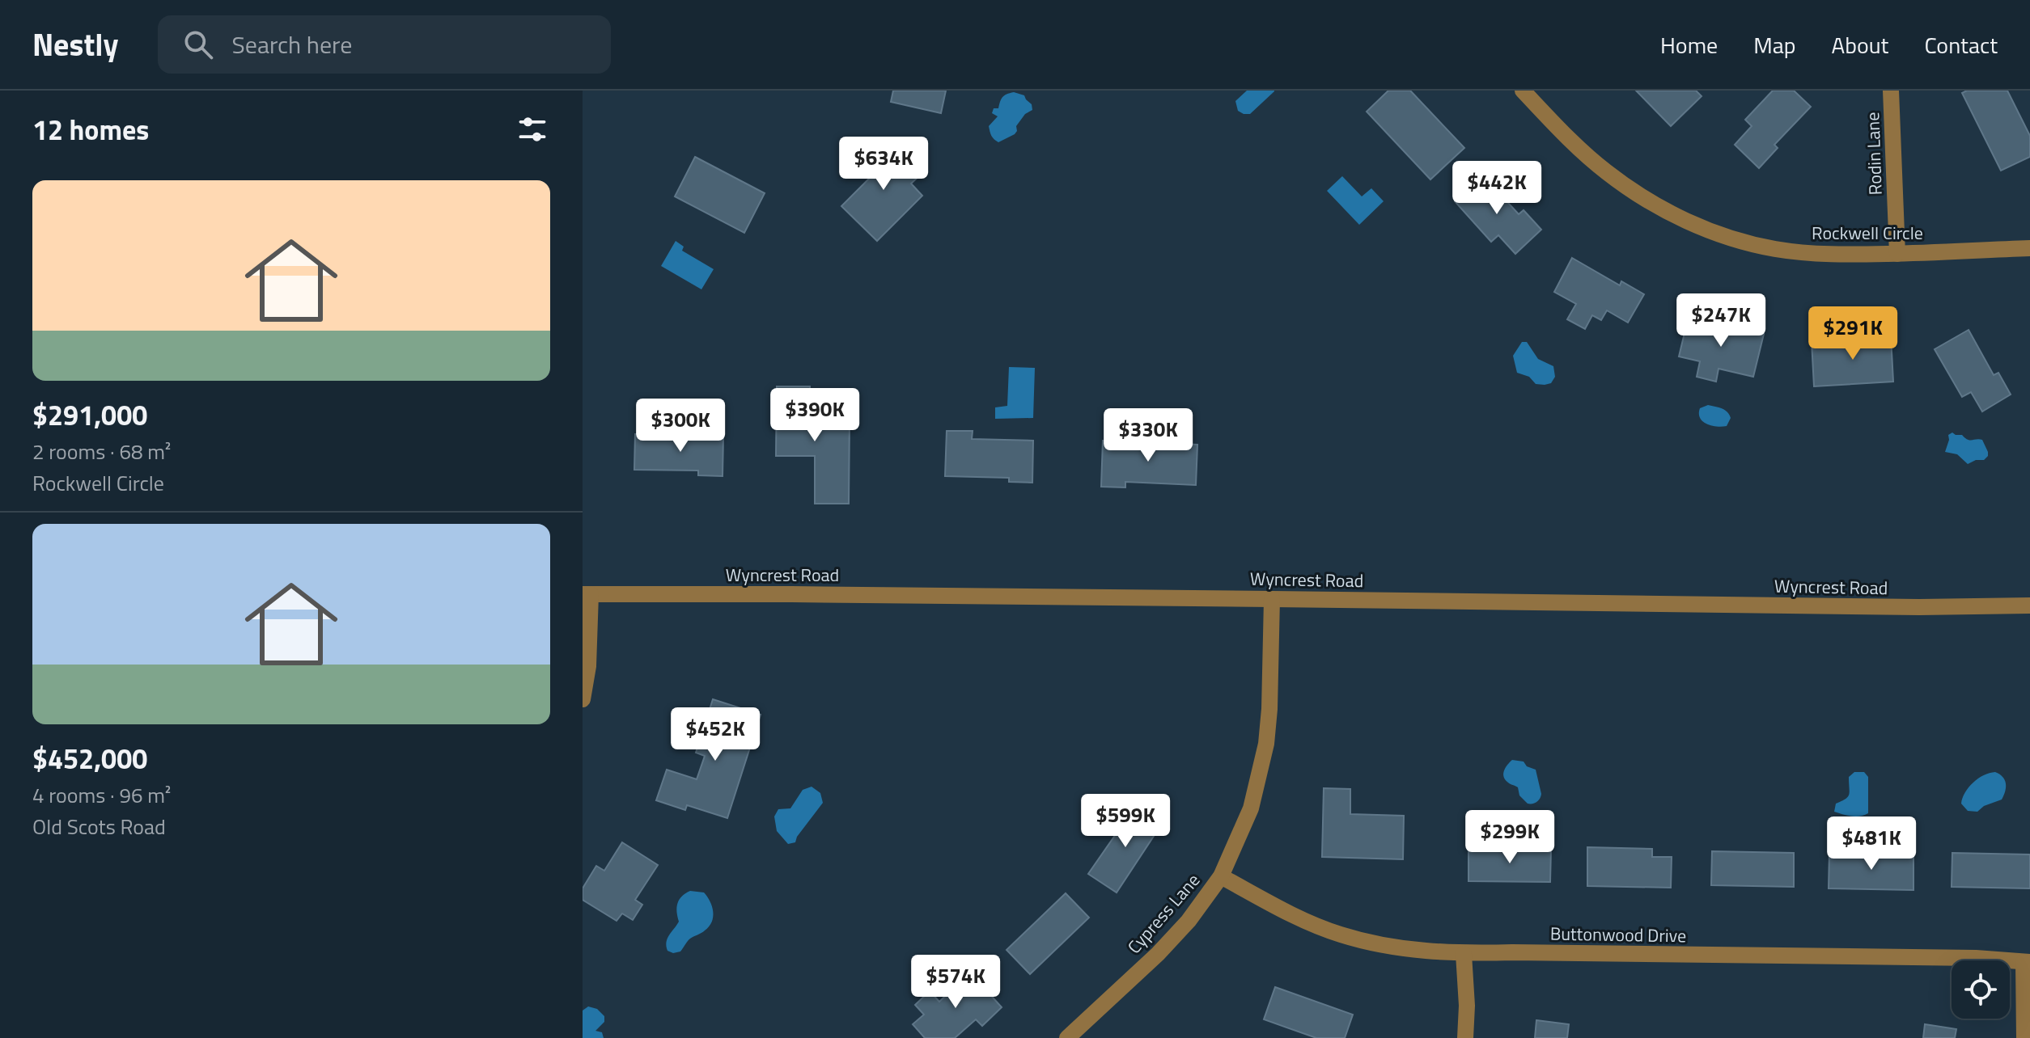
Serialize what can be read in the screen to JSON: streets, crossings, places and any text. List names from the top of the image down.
{
  "streets": {
    "street": [
      "Rodin Lane",
      "Rockwell Circle",
      "Wyncrest Road",
      "Cypress Lane",
      "Buttonwood Drive"
    ]
  },
  "crossings": [
    ["Rodin Lane", "Rockwell Circle"],
    ["Wyncrest Road", "Cypress Lane"],
    ["Cypress Lane", "Buttonwood Drive"]
  ],
  "page": {
    "header": "Nestly",
    "search": "Search here",
    "nav": [
      "Home",
      "Map",
      "About",
      "Contact"
    ],
    "heading": "12 homes",
    "price": [
      "$634K",
      "$442K",
      "$247K",
      "$291K",
      "$390K",
      "$300K",
      "$330K",
      "$452K",
      "$599K",
      "$299K",
      "$481K",
      "$574K"
    ],
    "list": [
      {
        "name": "$291,000",
        "note": "2 rooms · 68 m² · Rockwell Circle"
      },
      {
        "name": "$452,000",
        "note": "4 rooms · 96 m² · Old Scots Road"
      }
    ]
  }
}
